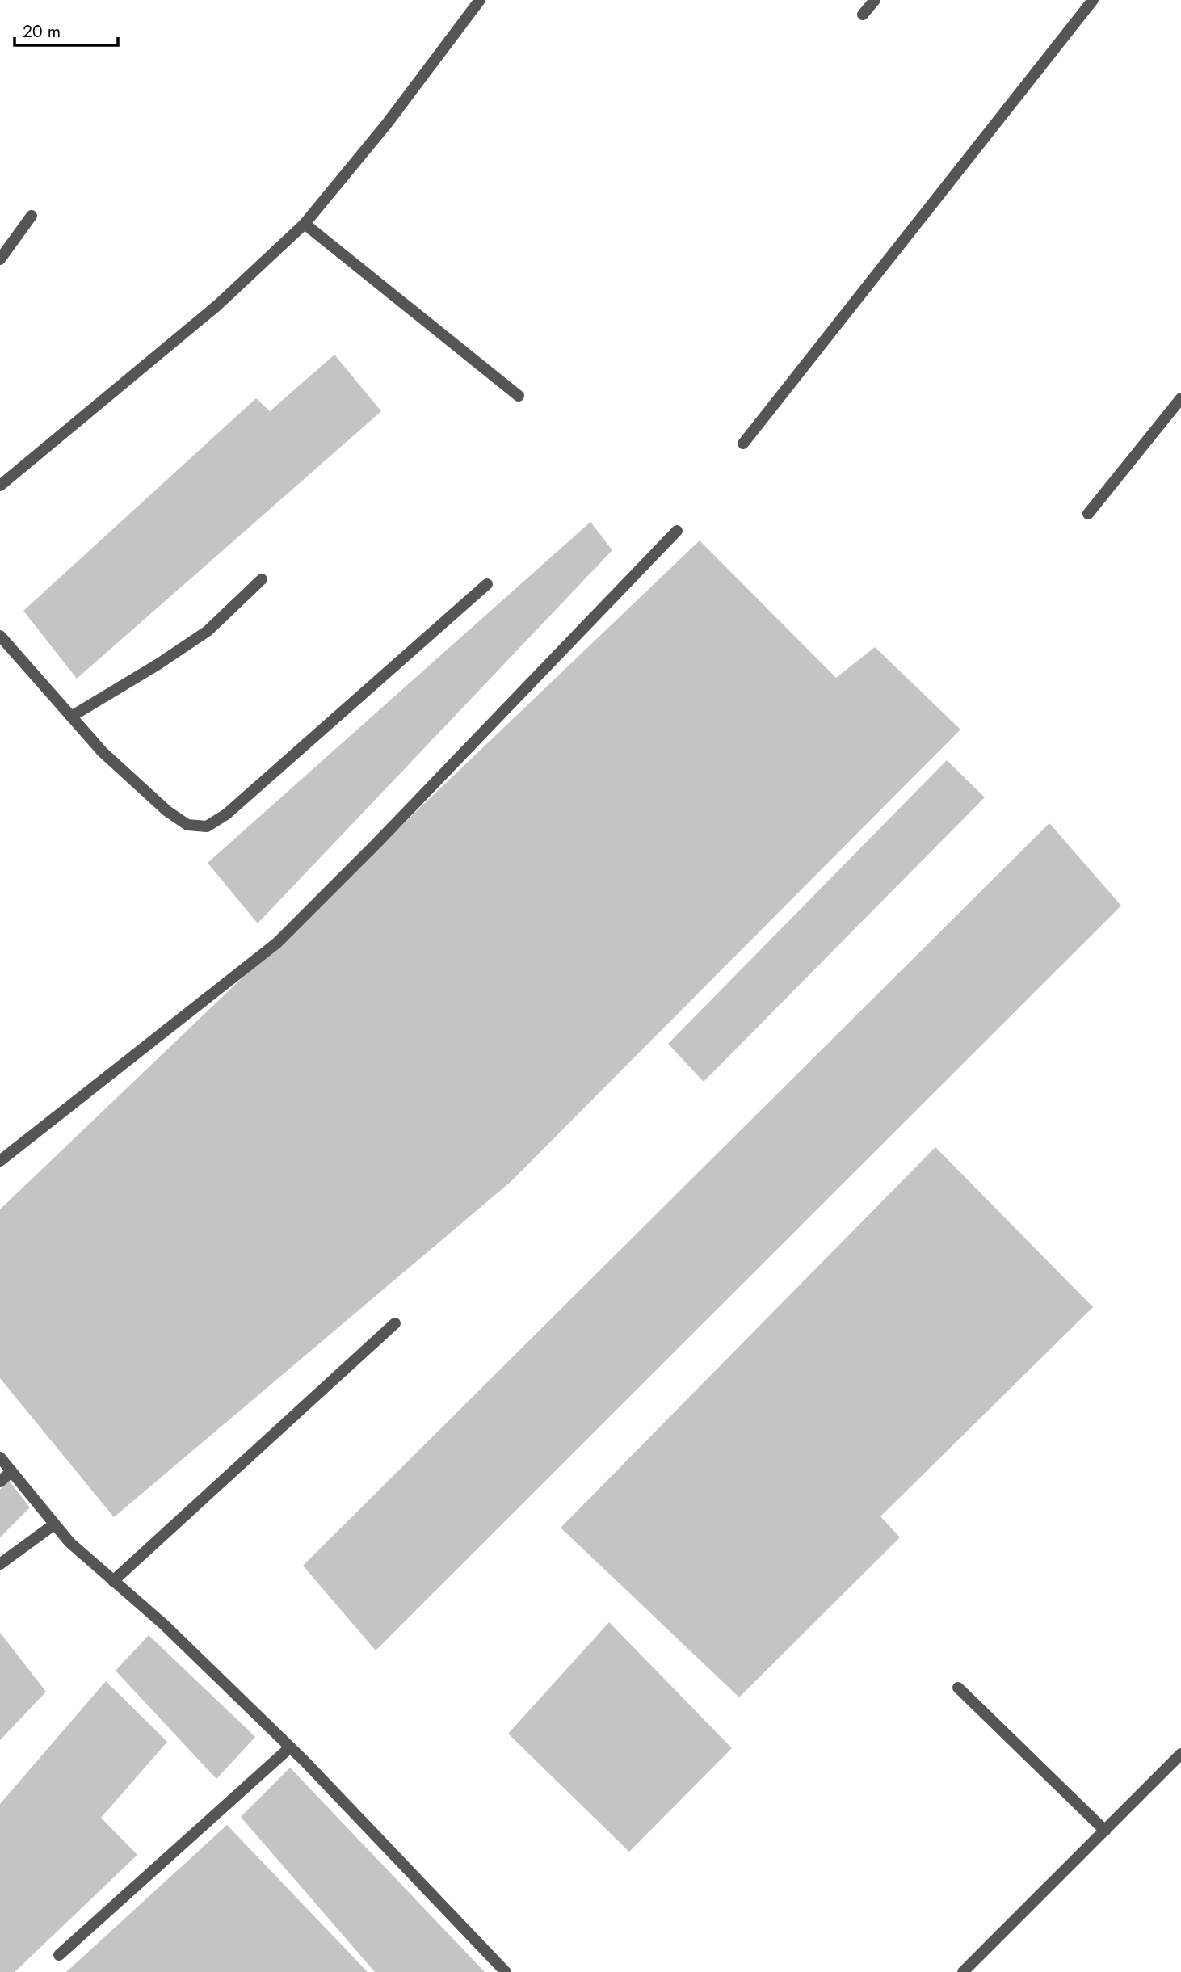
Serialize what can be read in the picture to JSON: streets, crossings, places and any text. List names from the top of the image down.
{
  "scale_bar": "20 m"
}
